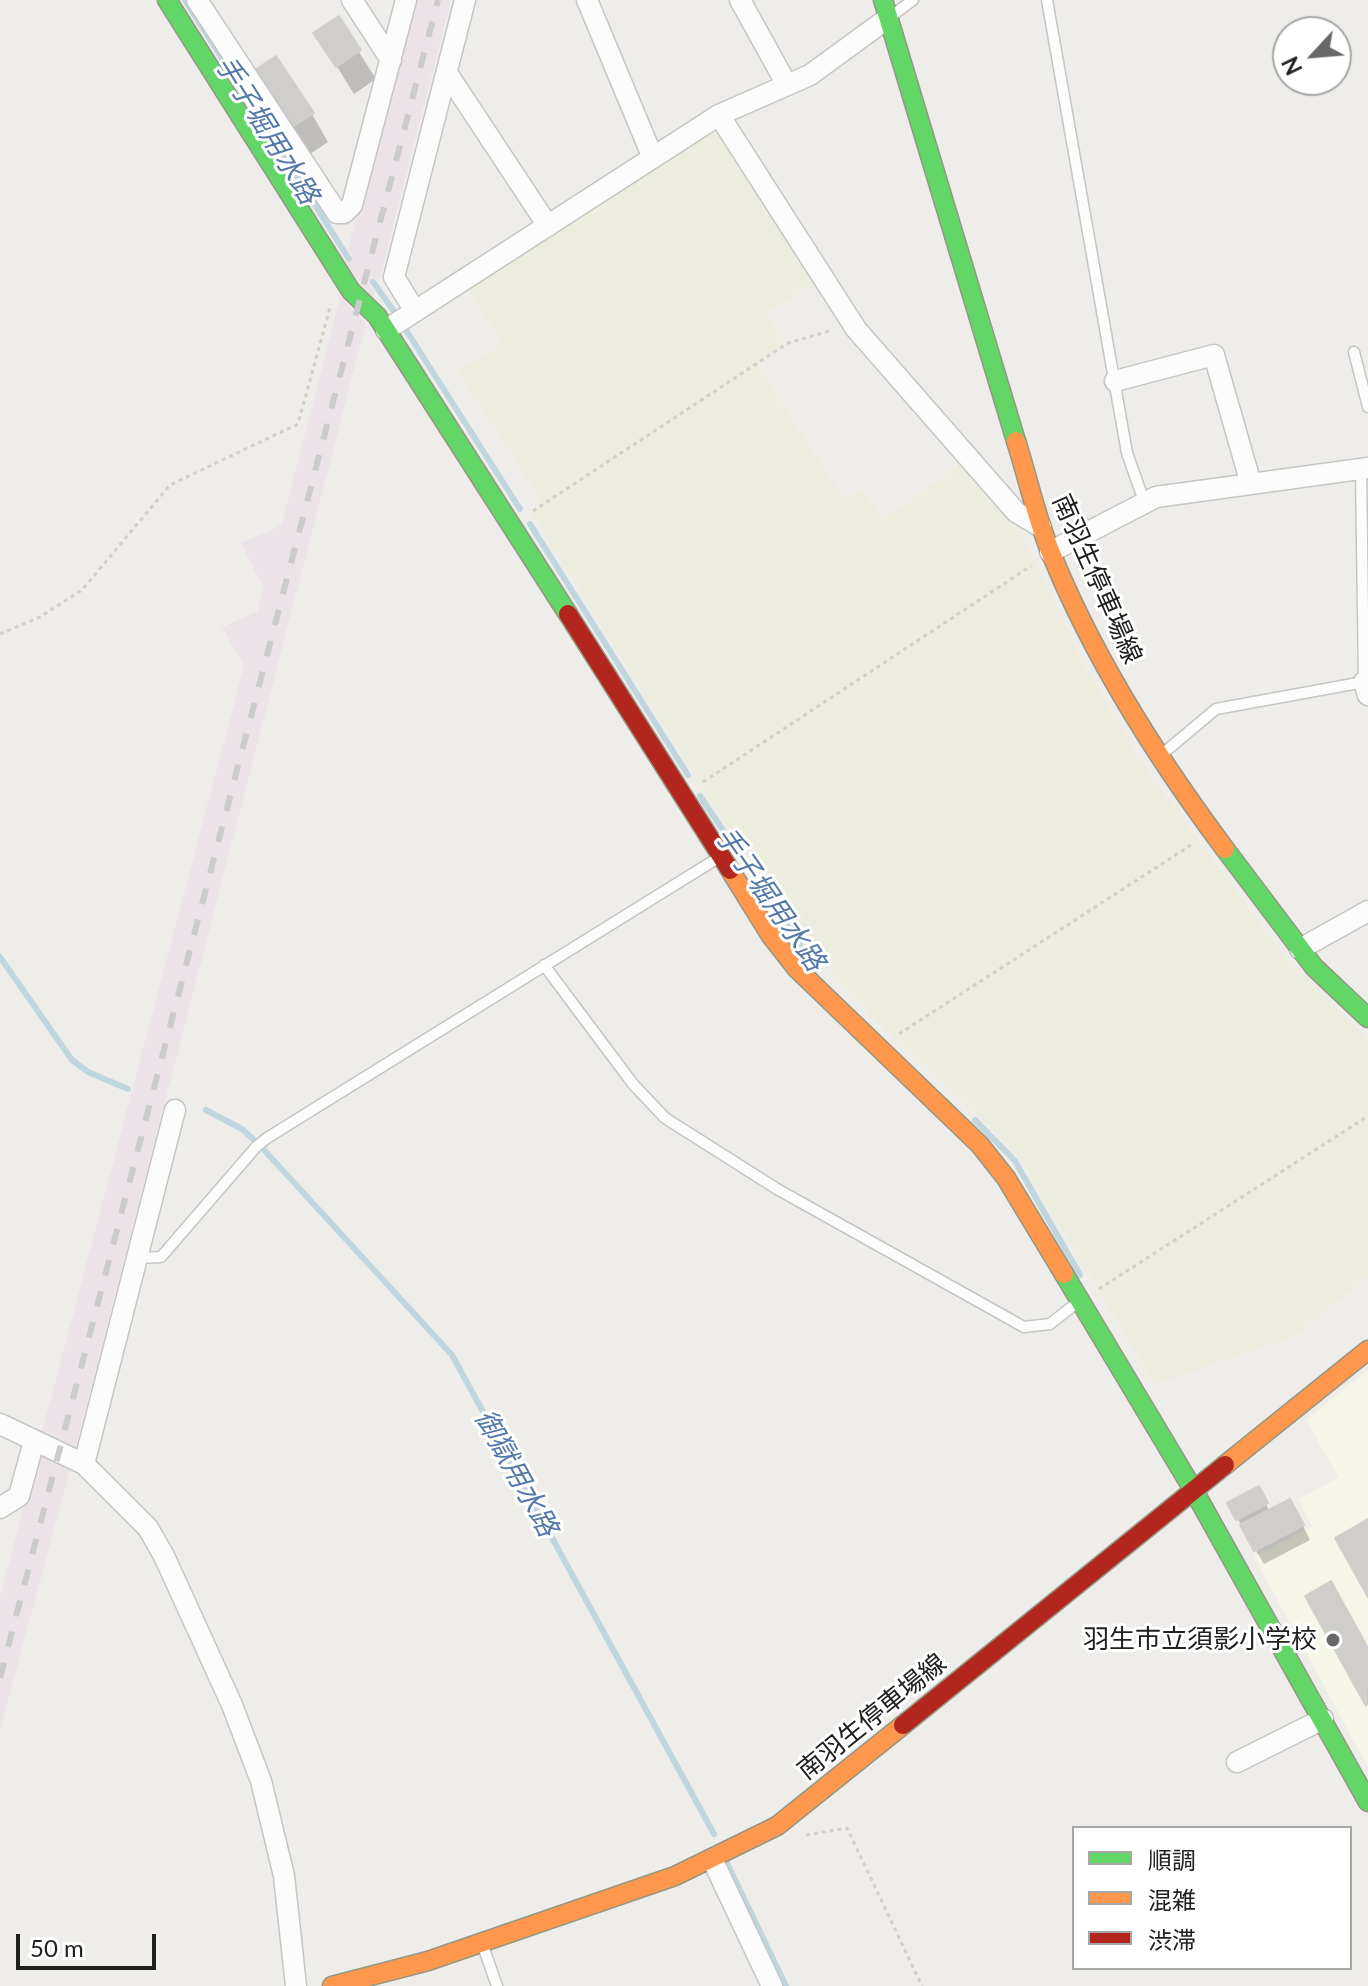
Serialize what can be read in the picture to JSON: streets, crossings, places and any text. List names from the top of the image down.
{
  "streets": {
    "main road": ["南羽生停車場線"]
  },
  "water": ["手子堀用水路", "御獄用水路"],
  "places": ["羽生市立須影小学校"],
  "legend": ["順調", "混雑", "渋滞"],
  "scale_bar": "50 m",
  "north": "bottom left"
}
